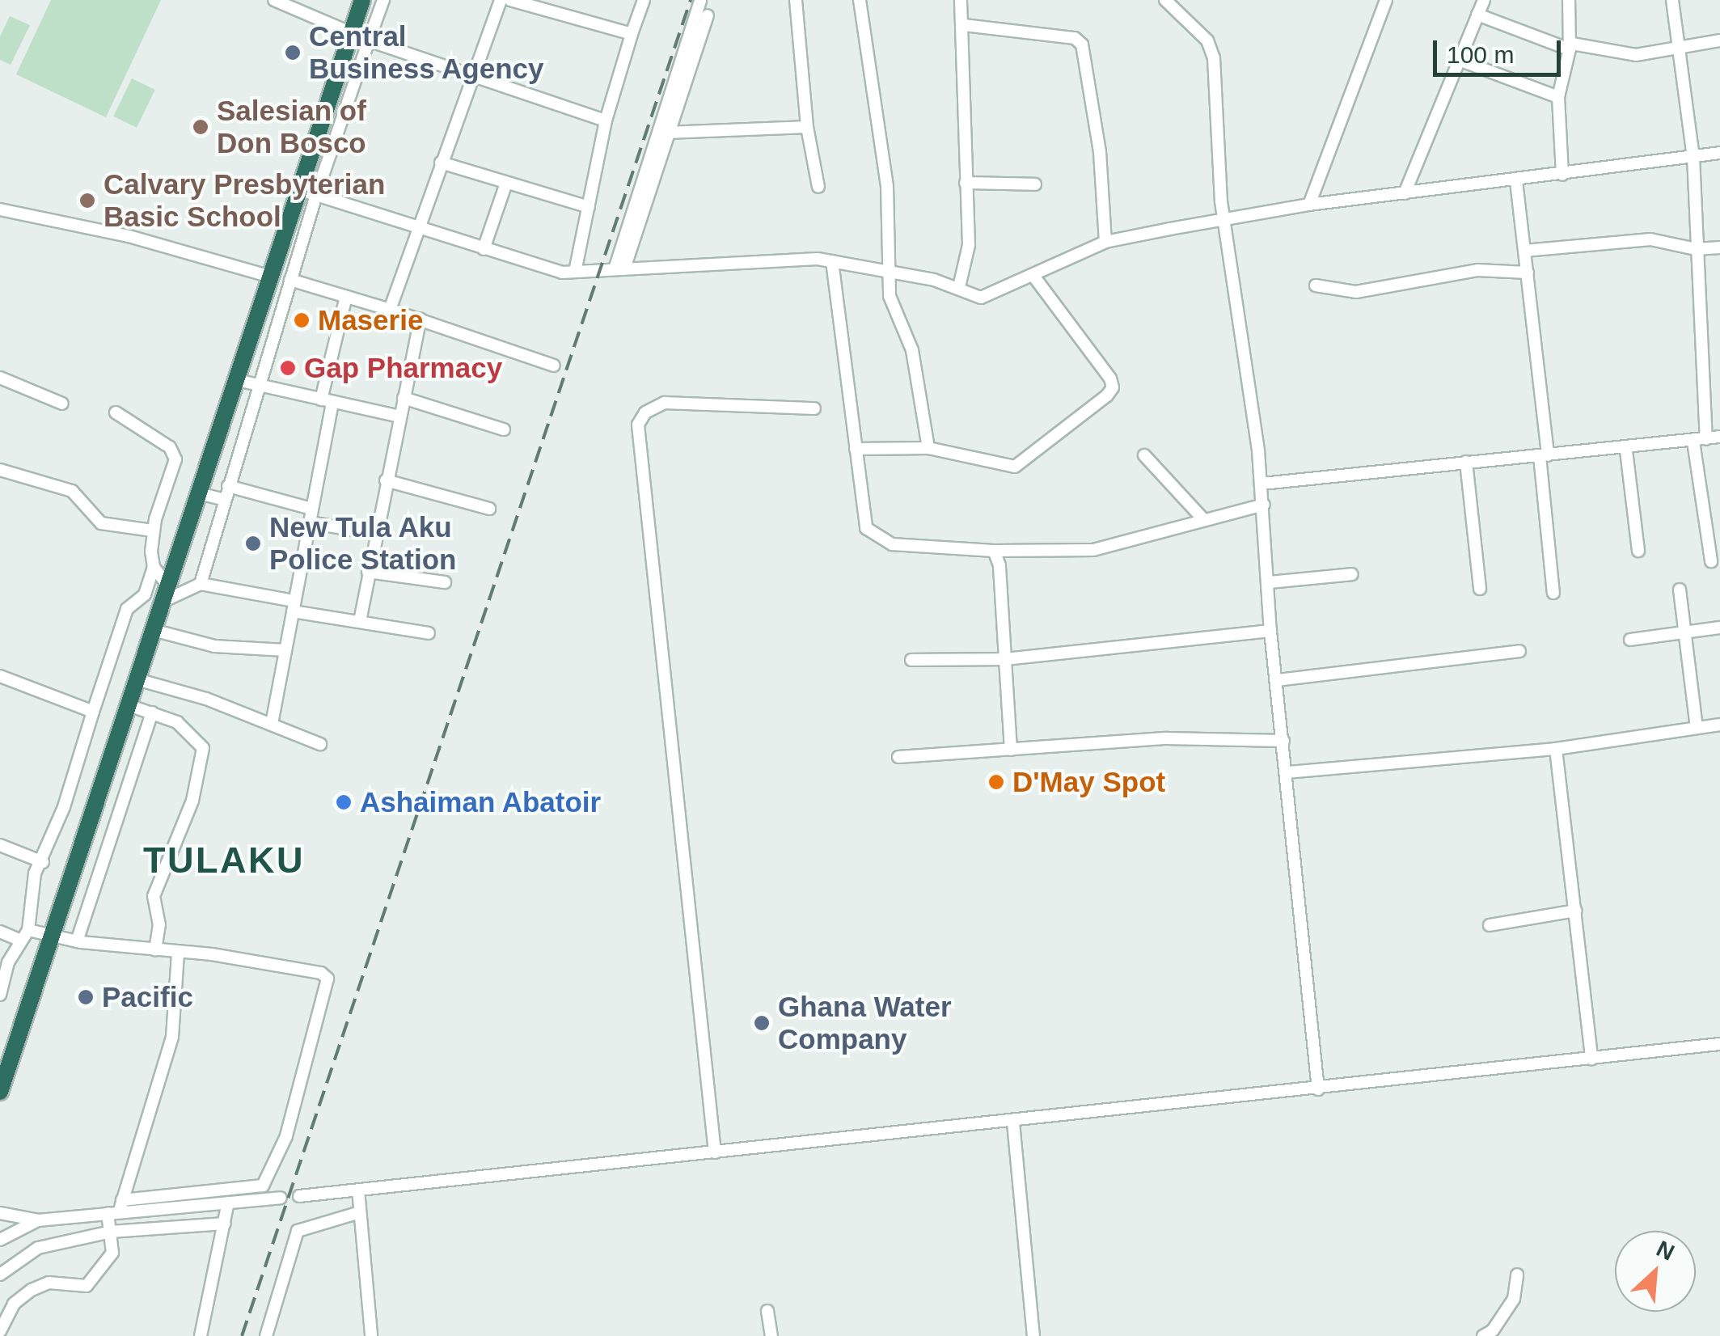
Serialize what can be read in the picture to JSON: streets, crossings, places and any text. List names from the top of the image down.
{
  "districts": ["TULAKU"],
  "places": [
    "Central Business Agency",
    "Salesian of Don Bosco",
    "Calvary Presbyterian Basic School",
    "Maserie",
    "Gap Pharmacy",
    "New Tula Aku Police Station",
    "D'May Spot",
    "Ashaiman Abatoir",
    "Pacific",
    "Ghana Water Company"
  ],
  "scale_bar": "100 m",
  "north": "top right"
}
